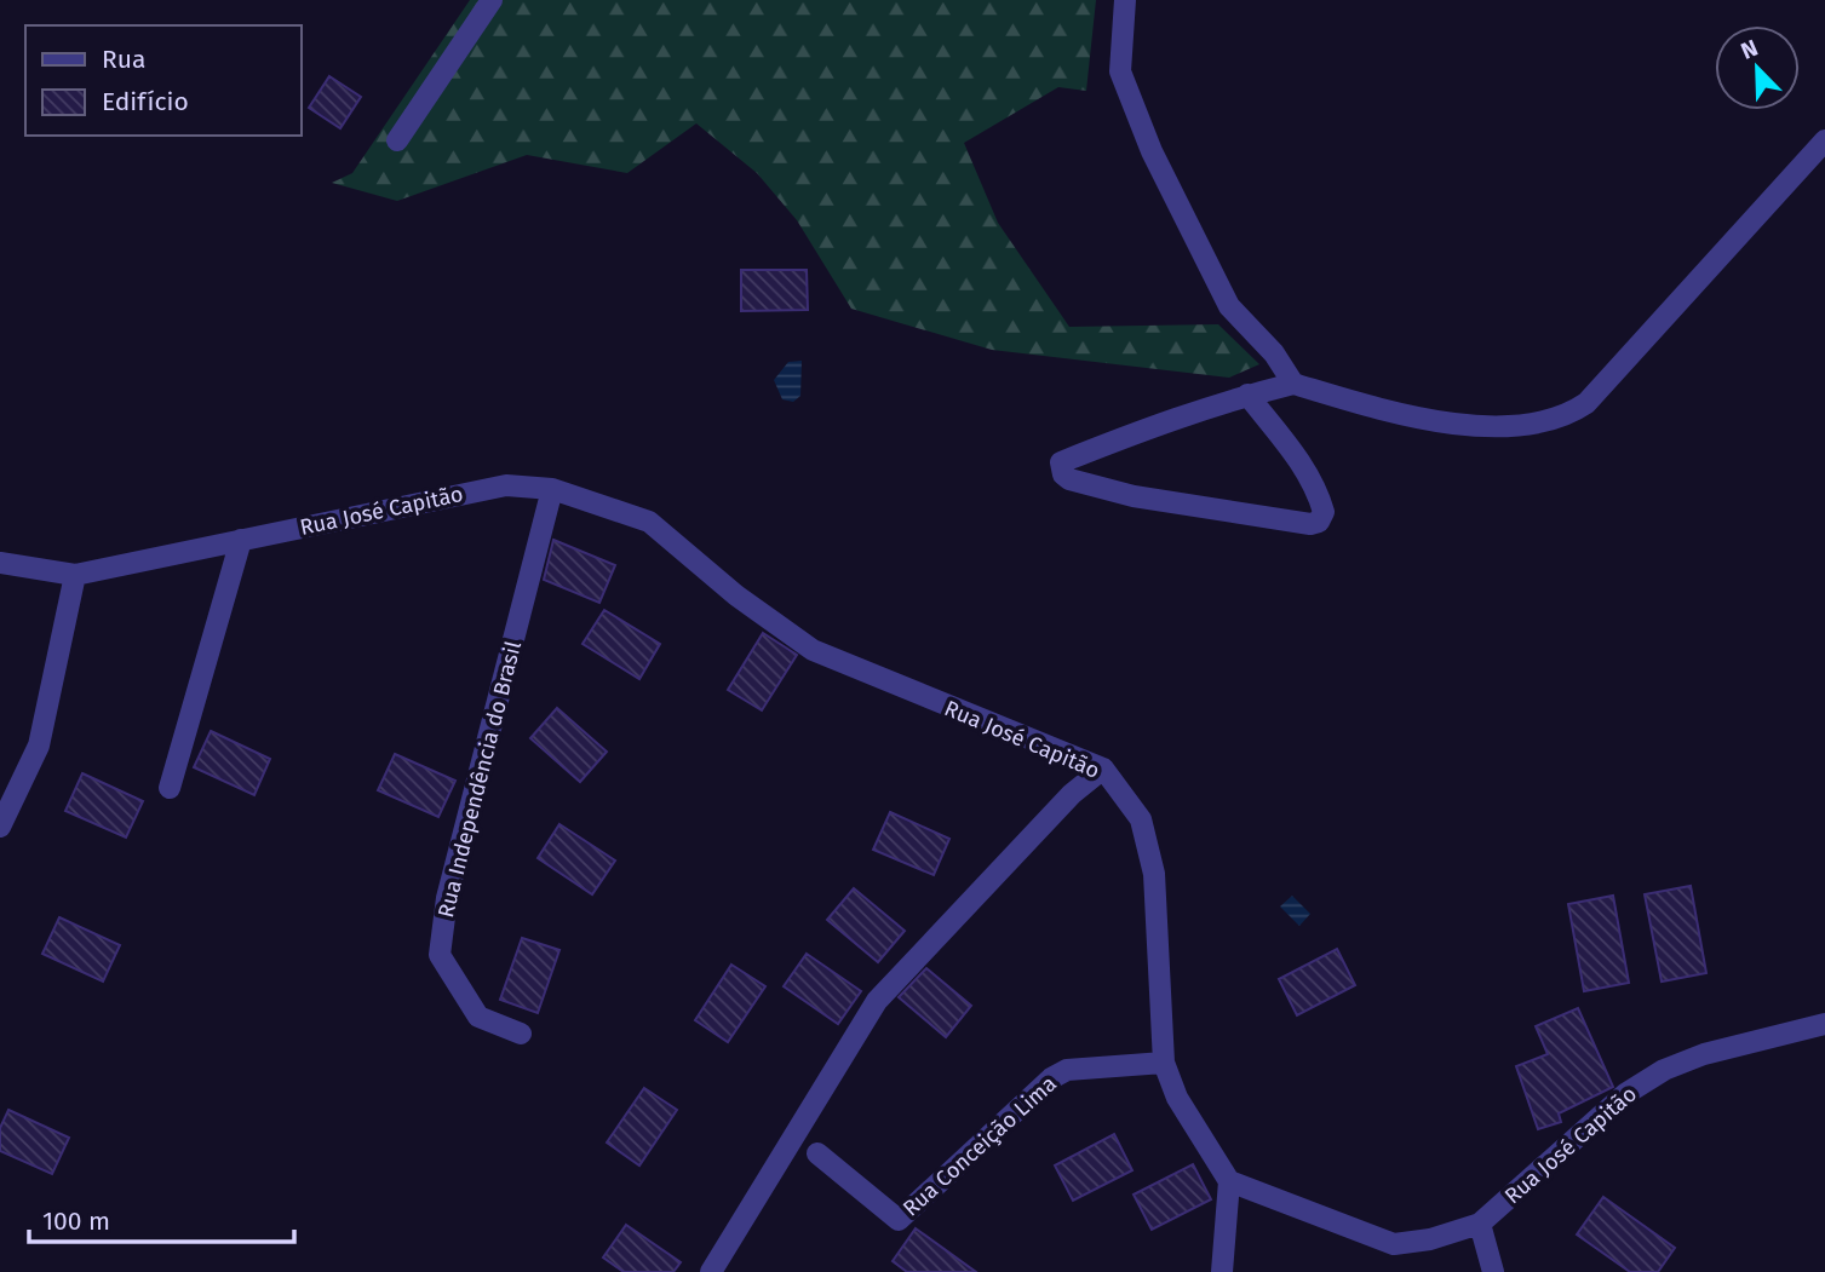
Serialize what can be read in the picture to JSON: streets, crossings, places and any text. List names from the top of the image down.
{
  "streets": {
    "street": ["Rua José Capitão", "Rua Independência do Brasil", "Rua Conceição Lima"]
  },
  "crossings": [
    ["Rua José Capitão", "Rua Independência do Brasil"],
    ["Rua José Capitão", "Rua Conceição Lima"]
  ],
  "legend": ["Rua", "Edifício"],
  "scale_bar": "100 m",
  "north": "top left"
}
